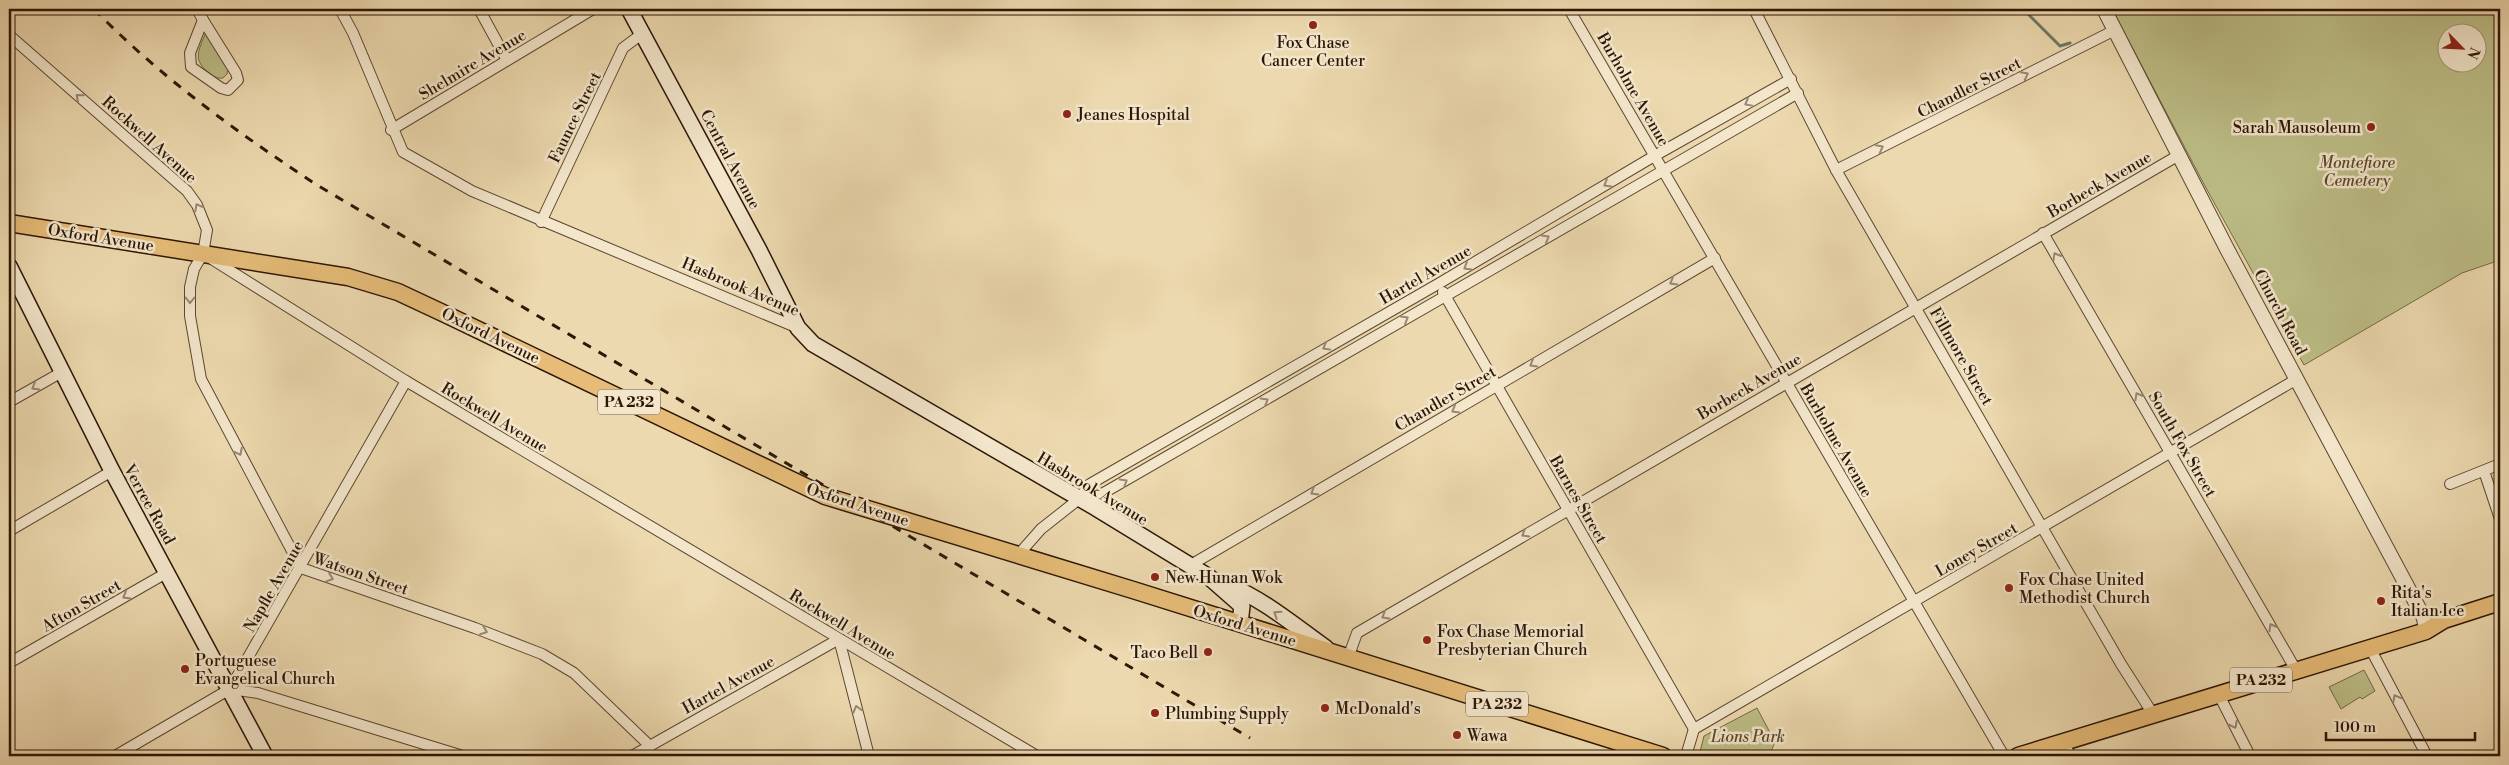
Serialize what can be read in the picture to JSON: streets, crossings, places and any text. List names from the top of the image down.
{
  "streets": {
    "main road": [
      "Central Avenue",
      "Oxford Avenue",
      "Hasbrook Avenue",
      "PA 232",
      "Verree Road"
    ],
    "street": [
      "Shelmire Avenue",
      "Chandler Street",
      "Burholme Avenue",
      "Faunce Street",
      "Rockwell Avenue",
      "Borbeck Avenue",
      "Hartel Avenue",
      "Church Road",
      "Fillmore Street",
      "South Fox Street",
      "Barnes Street",
      "Loney Street",
      "Watson Street",
      "Napfle Avenue",
      "Afton Street"
    ]
  },
  "crossings": [
    ["Shelmire Avenue", "Hasbrook Avenue"],
    ["Chandler Street", "Burholme Avenue"],
    ["Chandler Street", "Hasbrook Avenue"],
    ["Chandler Street", "Church Road"],
    ["Chandler Street", "Fillmore Street"],
    ["Chandler Street", "Barnes Street"],
    ["Burholme Avenue", "Borbeck Avenue"],
    ["Burholme Avenue", "Hartel Avenue"],
    ["Burholme Avenue", "Loney Street"],
    ["Faunce Street", "Central Avenue"],
    ["Faunce Street", "Hasbrook Avenue"],
    ["Rockwell Avenue", "Oxford Avenue"],
    ["Rockwell Avenue", "Hartel Avenue"],
    ["Rockwell Avenue", "Watson Street"],
    ["Rockwell Avenue", "Napfle Avenue"],
    ["Central Avenue", "Hasbrook Avenue"],
    ["Borbeck Avenue", "Oxford Avenue"],
    ["Borbeck Avenue", "Church Road"],
    ["Borbeck Avenue", "Fillmore Street"],
    ["Borbeck Avenue", "South Fox Street"],
    ["Borbeck Avenue", "Barnes Street"],
    ["Oxford Avenue", "Hartel Avenue"],
    ["Oxford Avenue", "Hasbrook Avenue"],
    ["Oxford Avenue", "Watson Street"],
    ["Hartel Avenue", "Hasbrook Avenue"],
    ["Hartel Avenue", "Fillmore Street"],
    ["Hartel Avenue", "Barnes Street"],
    ["Hartel Avenue", "Watson Street"],
    ["Church Road", "PA 232"],
    ["Church Road", "Loney Street"],
    ["Fillmore Street", "PA 232"],
    ["Fillmore Street", "Loney Street"],
    ["PA 232", "South Fox Street"],
    ["South Fox Street", "Loney Street"],
    ["Barnes Street", "Loney Street"],
    ["Verree Road", "Napfle Avenue"],
    ["Verree Road", "Afton Street"],
    ["Watson Street", "Napfle Avenue"]
  ],
  "one_way": ["South Fox Street", "Watson Street", "Afton Street"],
  "parks": ["Montefiore Cemetery", "Lions Park"],
  "places": [
    "Fox Chase Cancer Center",
    "Jeanes Hospital",
    "Sarah Mausoleum",
    "New Hunan Wok",
    "Fox Chase United Methodist Church",
    "Rita's Italian Ice",
    "Fox Chase Memorial Presbyterian Church",
    "Taco Bell",
    "Portuguese Evangelical Church",
    "McDonald's",
    "Plumbing Supply",
    "Wawa"
  ],
  "scale_bar": "100 m",
  "north": "bottom right"
}
